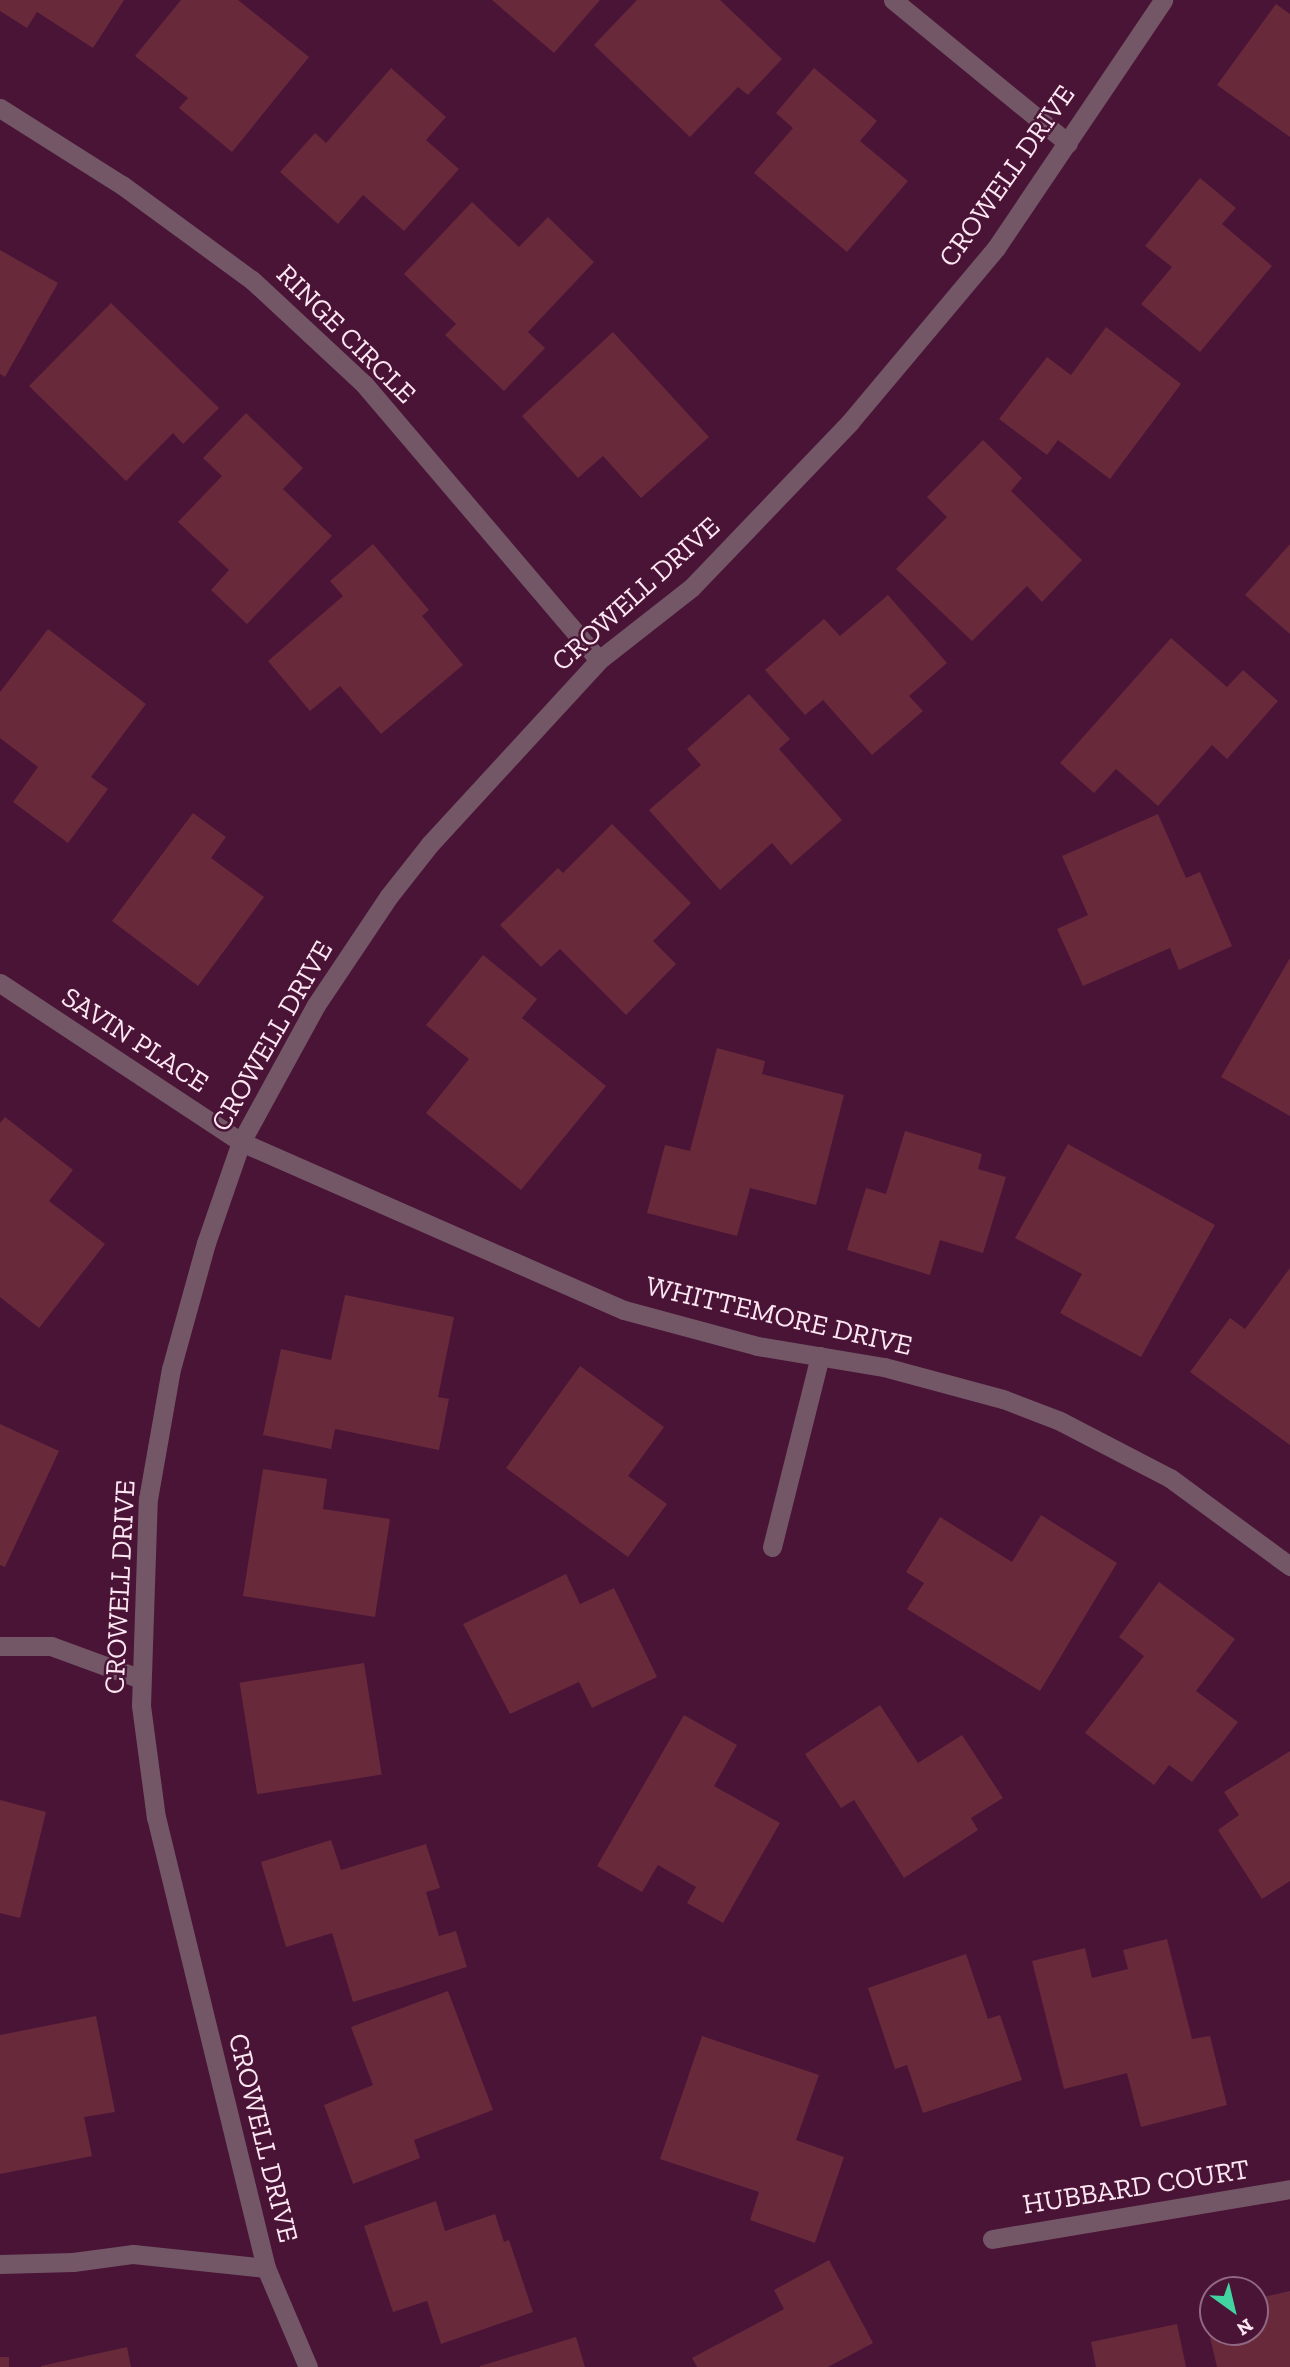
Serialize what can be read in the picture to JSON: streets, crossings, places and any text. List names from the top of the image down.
{
  "streets": {
    "street": [
      "CROWELL DRIVE",
      "RINGE CIRCLE",
      "SAVIN PLACE",
      "WHITTEMORE DRIVE",
      "HUBBARD COURT"
    ]
  },
  "crossings": [
    ["CROWELL DRIVE", "RINGE CIRCLE"],
    ["CROWELL DRIVE", "SAVIN PLACE"],
    ["CROWELL DRIVE", "WHITTEMORE DRIVE"],
    ["SAVIN PLACE", "WHITTEMORE DRIVE"]
  ],
  "north": "bottom right"
}
